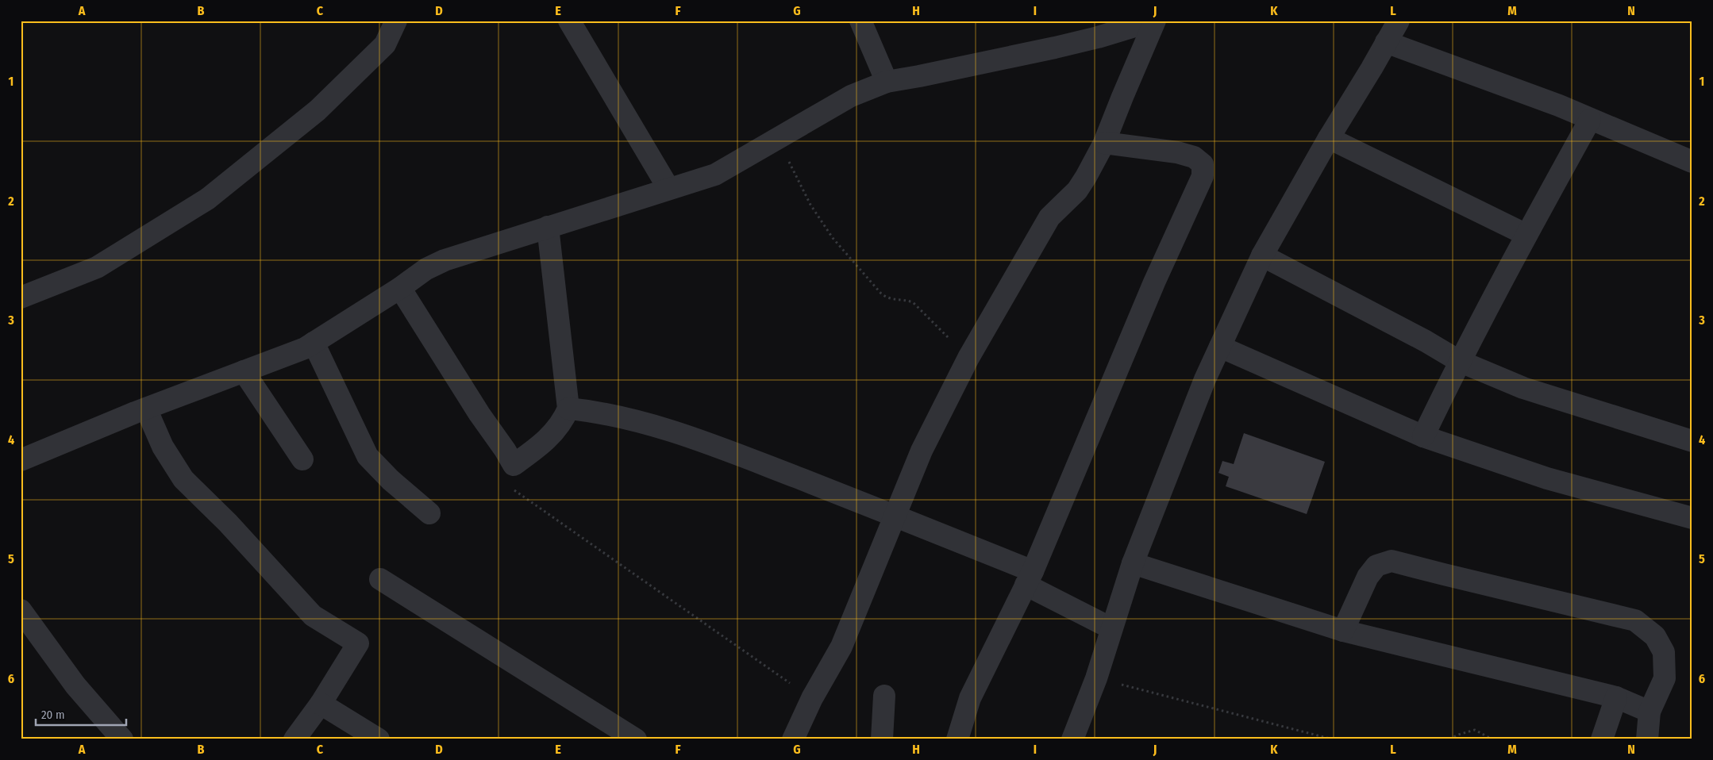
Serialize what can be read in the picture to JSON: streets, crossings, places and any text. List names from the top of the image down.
{
  "scale_bar": "20 m",
  "grid": {
    "columns": [
      "A",
      "B",
      "C",
      "D",
      "E",
      "F",
      "G",
      "H",
      "I",
      "J",
      "K",
      "L",
      "M",
      "N"
    ],
    "rows": [
      "1",
      "2",
      "3",
      "4",
      "5",
      "6"
    ]
  }
}
